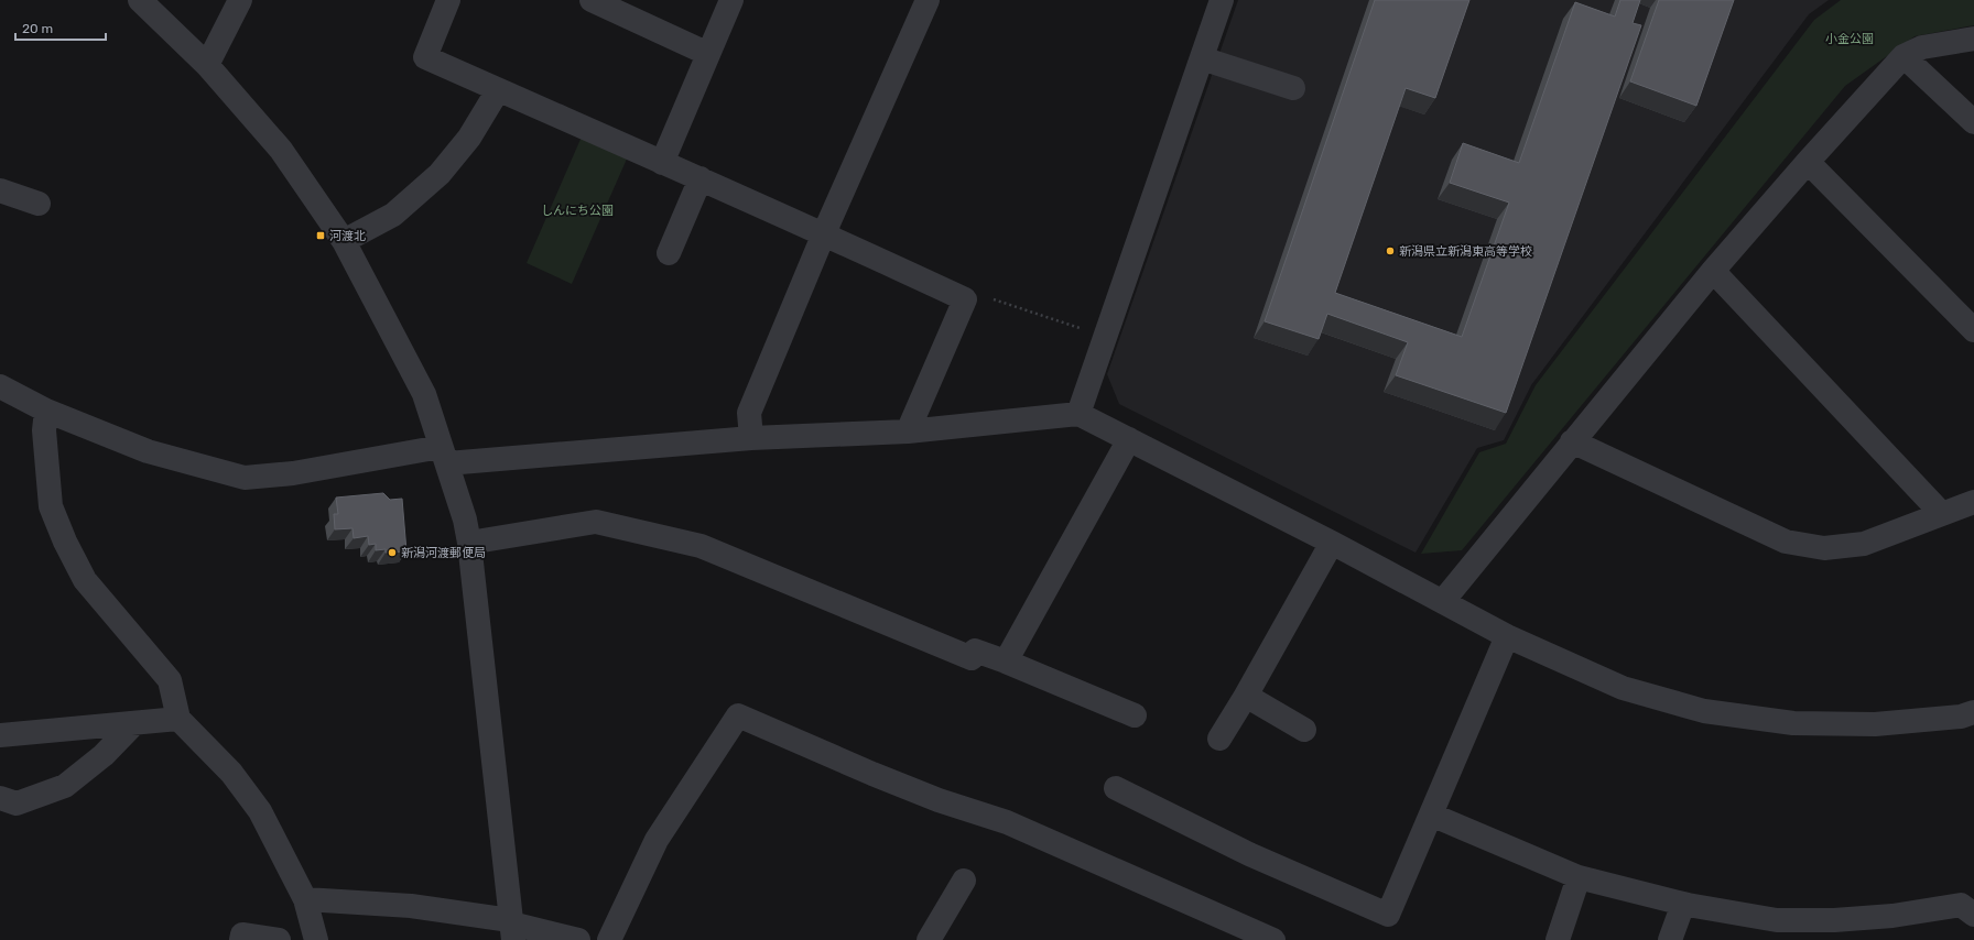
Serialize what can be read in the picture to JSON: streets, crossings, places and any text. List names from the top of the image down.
{
  "parks": ["小金公園", "しんにち公園"],
  "places": {
    "transit": ["河渡北"],
    "other": ["新潟県立新潟東高等学校", "新潟河渡郵便局"]
  },
  "scale_bar": "20 m"
}
